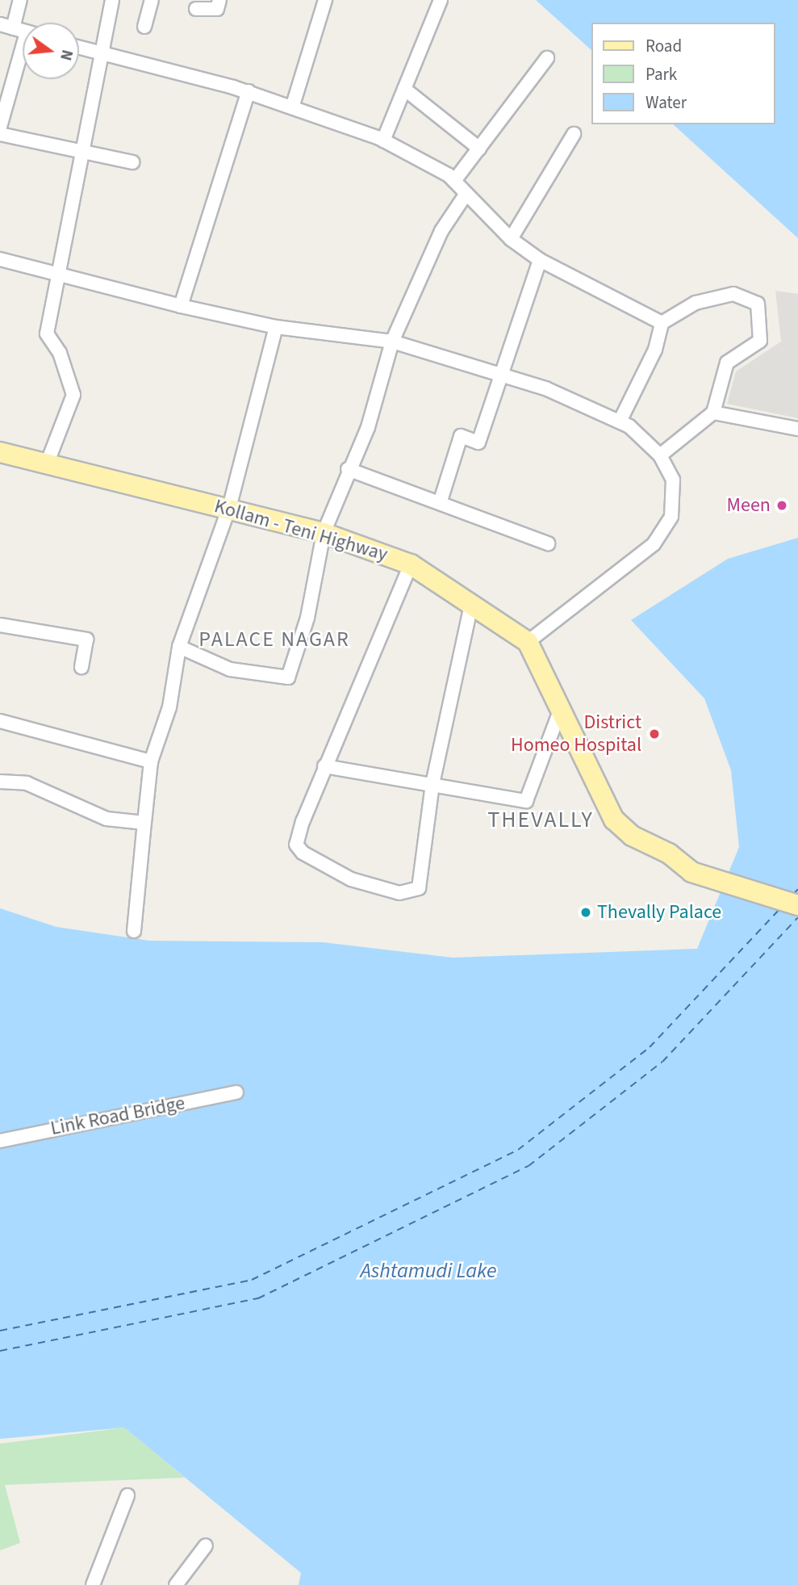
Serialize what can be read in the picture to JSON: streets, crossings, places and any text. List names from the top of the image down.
{
  "streets": {
    "main road": ["Kollam - Teni Highway"],
    "street": ["Link Road Bridge"]
  },
  "districts": ["PALACE NAGAR", "THEVALLY"],
  "water": ["Ashtamudi Lake"],
  "places": ["Meen", "District Homeo Hospital", "Thevally Palace"],
  "legend": ["Road", "Park", "Water"],
  "north": "right"
}
